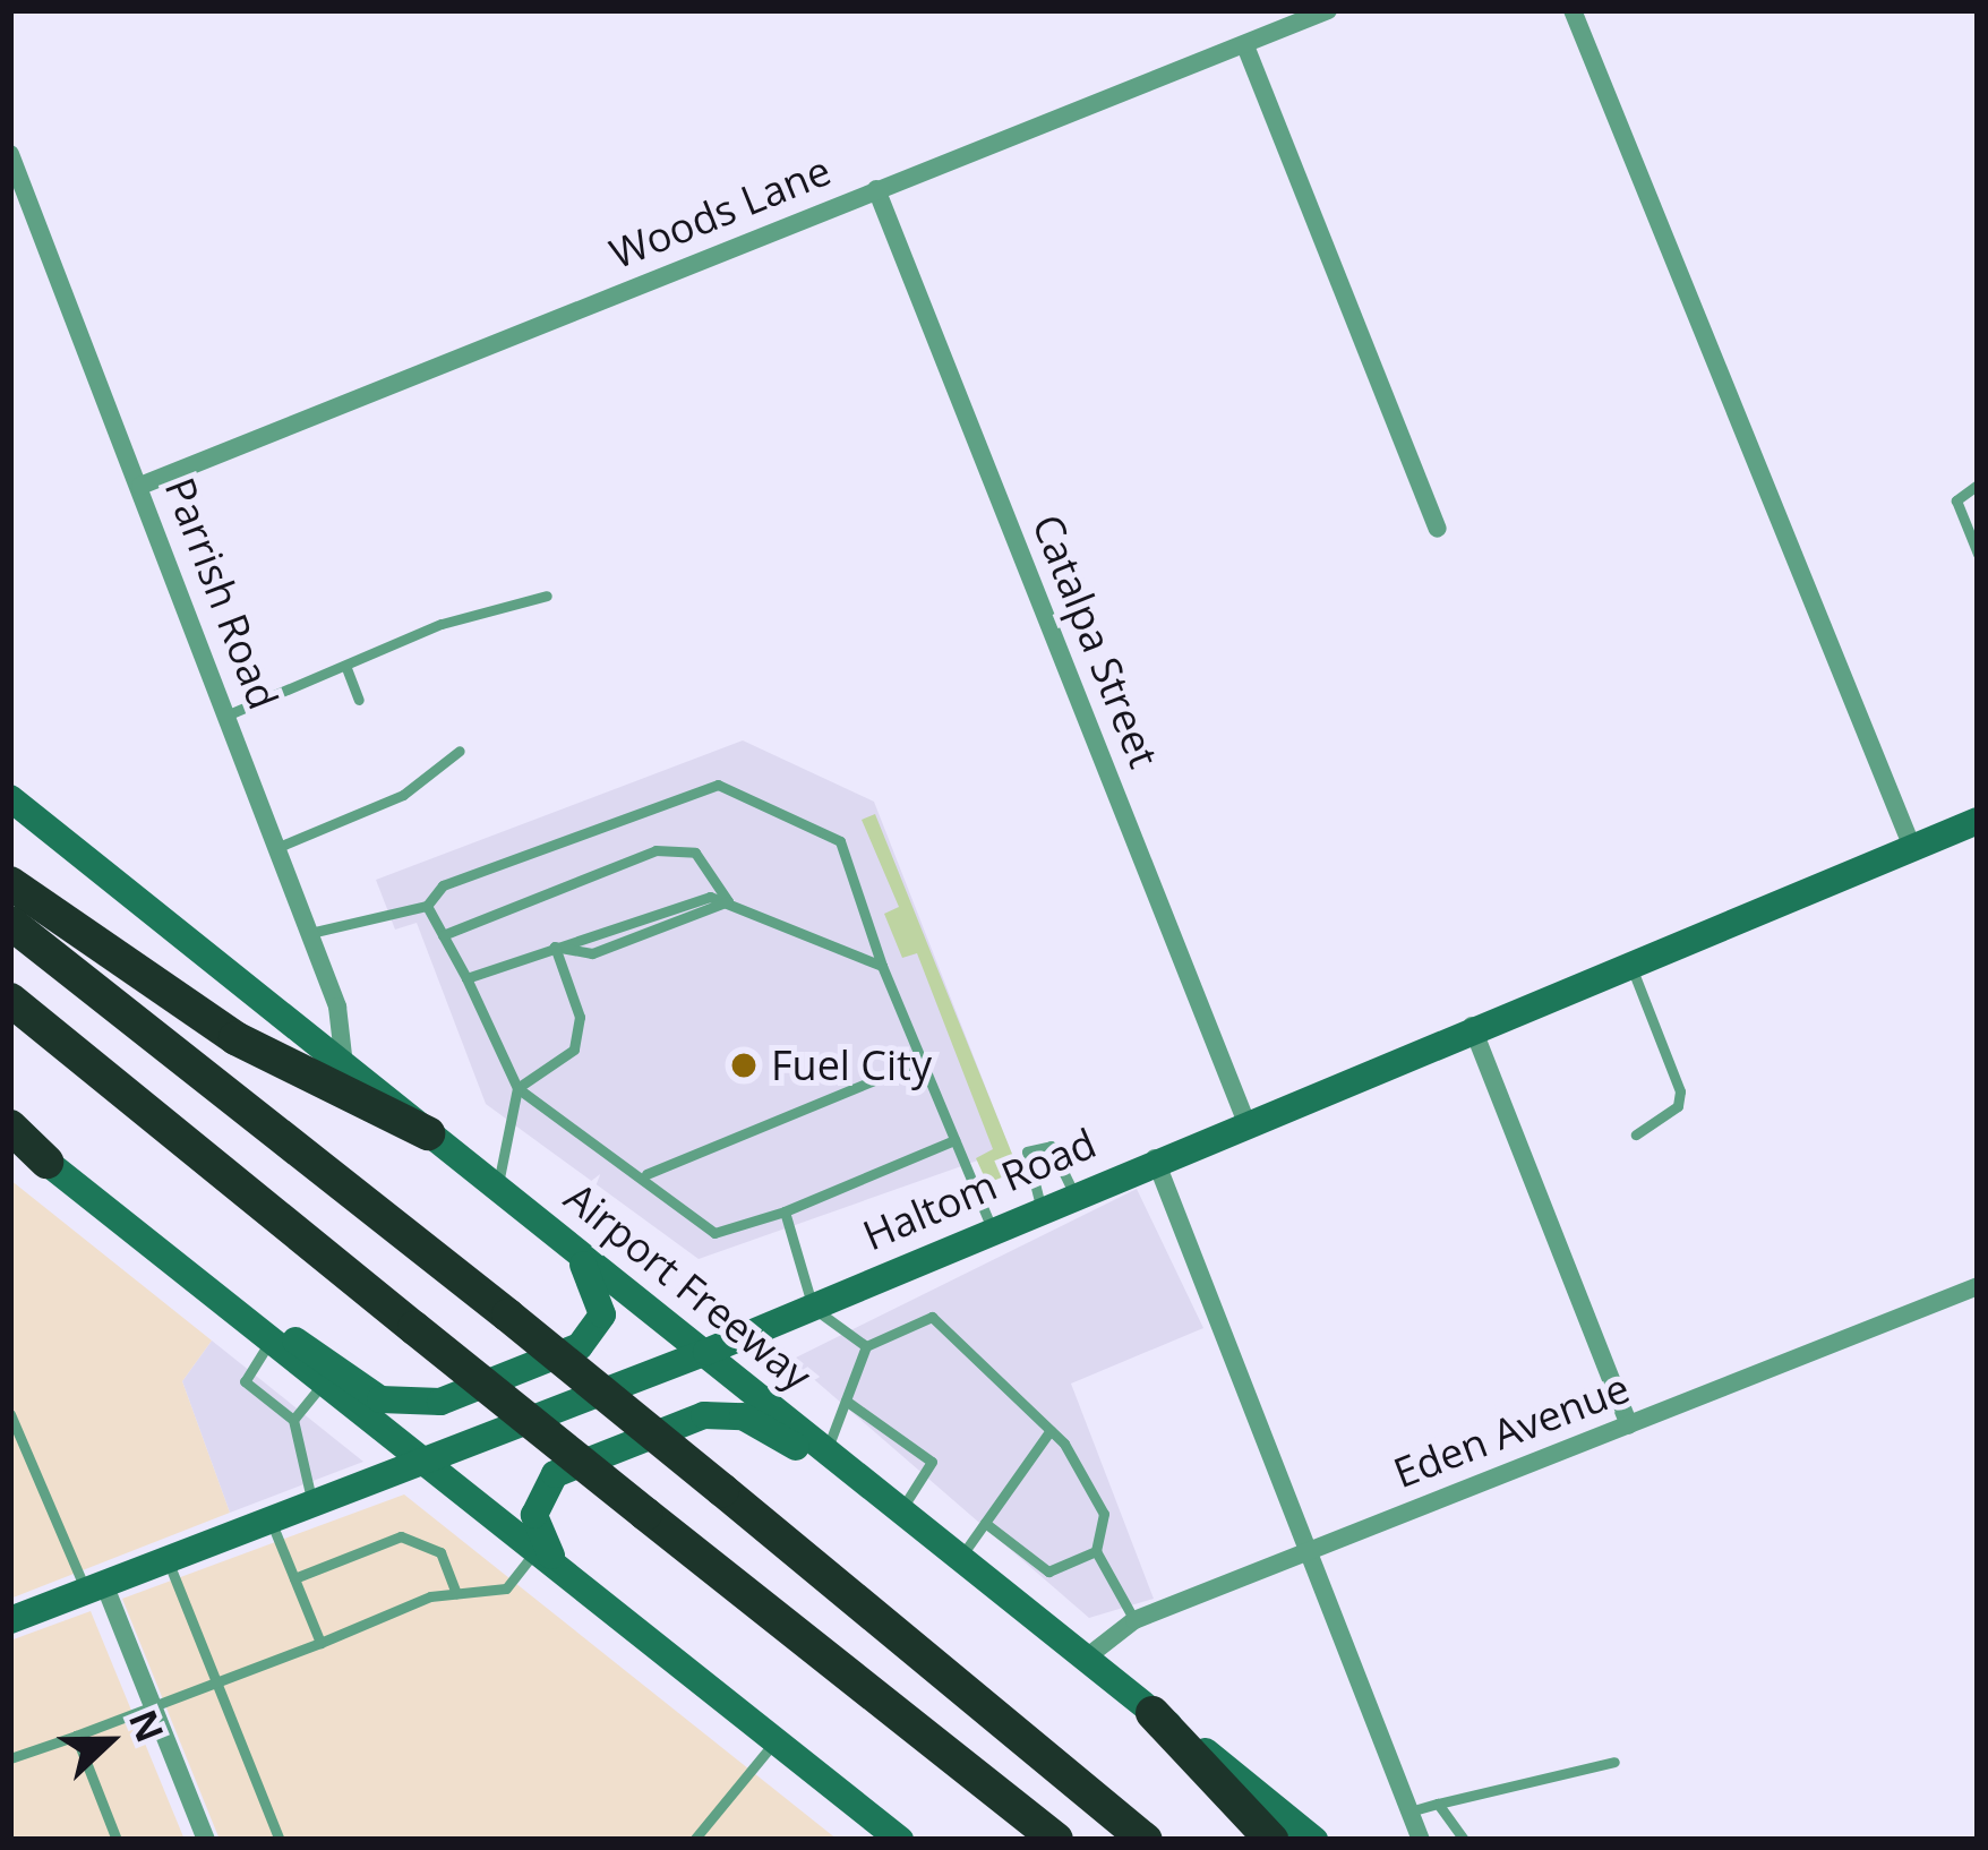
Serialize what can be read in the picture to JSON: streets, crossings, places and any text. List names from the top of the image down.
{
  "streets": {
    "main road": ["Haltom Road", "Airport Freeway"],
    "street": [
      "Woods Lane",
      "Parrish Road",
      "Catalpa Street",
      "Eden Avenue"
    ]
  },
  "crossings": [
    ["Woods Lane", "Parrish Road"],
    ["Woods Lane", "Catalpa Street"],
    ["Parrish Road", "Airport Freeway"],
    ["Catalpa Street", "Haltom Road"],
    ["Haltom Road", "Airport Freeway"],
    ["Airport Freeway", "Eden Avenue"]
  ],
  "places": ["Fuel City"],
  "north": "right"
}
